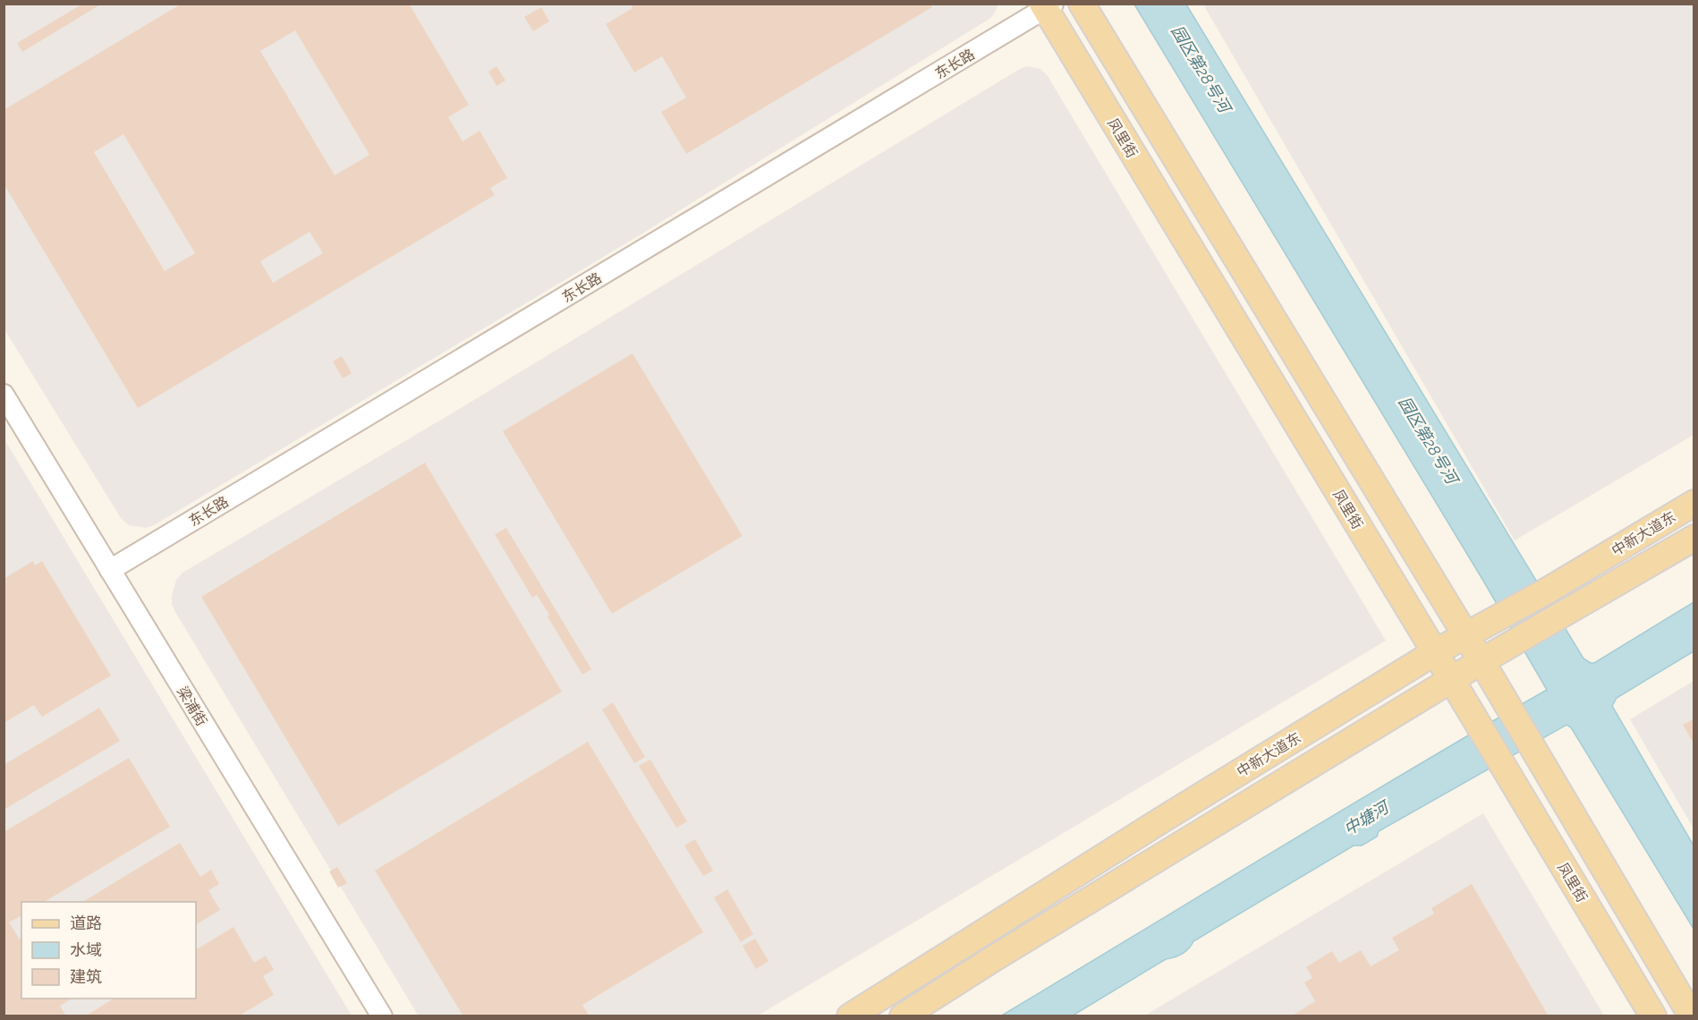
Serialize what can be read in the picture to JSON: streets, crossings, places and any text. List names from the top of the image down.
{
  "streets": {
    "main road": ["凤里街", "中新大道东"],
    "street": ["东长路", "梁浦街"]
  },
  "crossings": [
    ["东长路", "凤里街"],
    ["东长路", "梁浦街"],
    ["凤里街", "中新大道东"]
  ],
  "water": ["园区第28号河", "中塘河"],
  "legend": ["道路", "水域", "建筑"]
}
